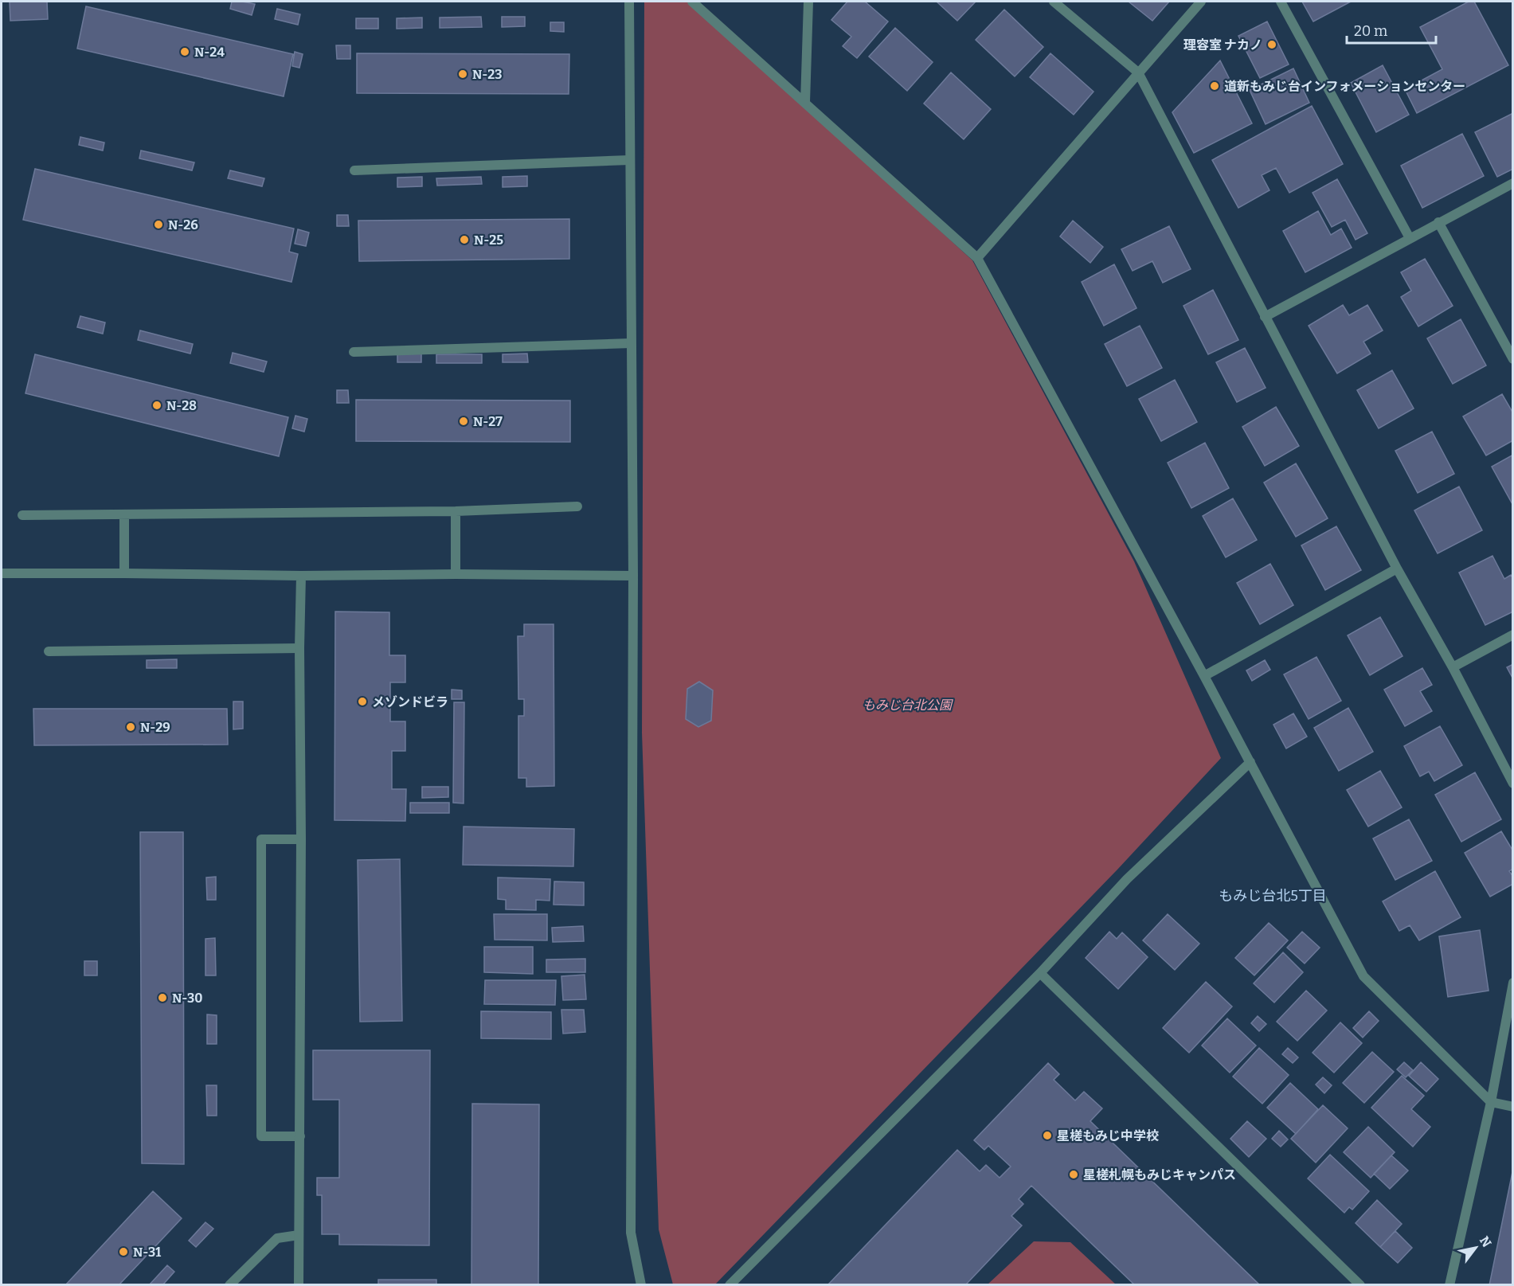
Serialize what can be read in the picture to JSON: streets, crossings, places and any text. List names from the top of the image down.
{
  "districts": ["もみじ台北5丁目"],
  "parks": ["もみじ台北公園"],
  "places": [
    "理容室 ナカノ",
    "N-24",
    "N-23",
    "道新もみじ台インフォメーションセンター",
    "N-26",
    "N-25",
    "N-28",
    "N-27",
    "メゾンドビラ",
    "N-29",
    "N-30",
    "星槎もみじ中学校",
    "星槎札幌もみじキャンパス",
    "N-31"
  ],
  "scale_bar": "20 m",
  "north": "top right"
}
